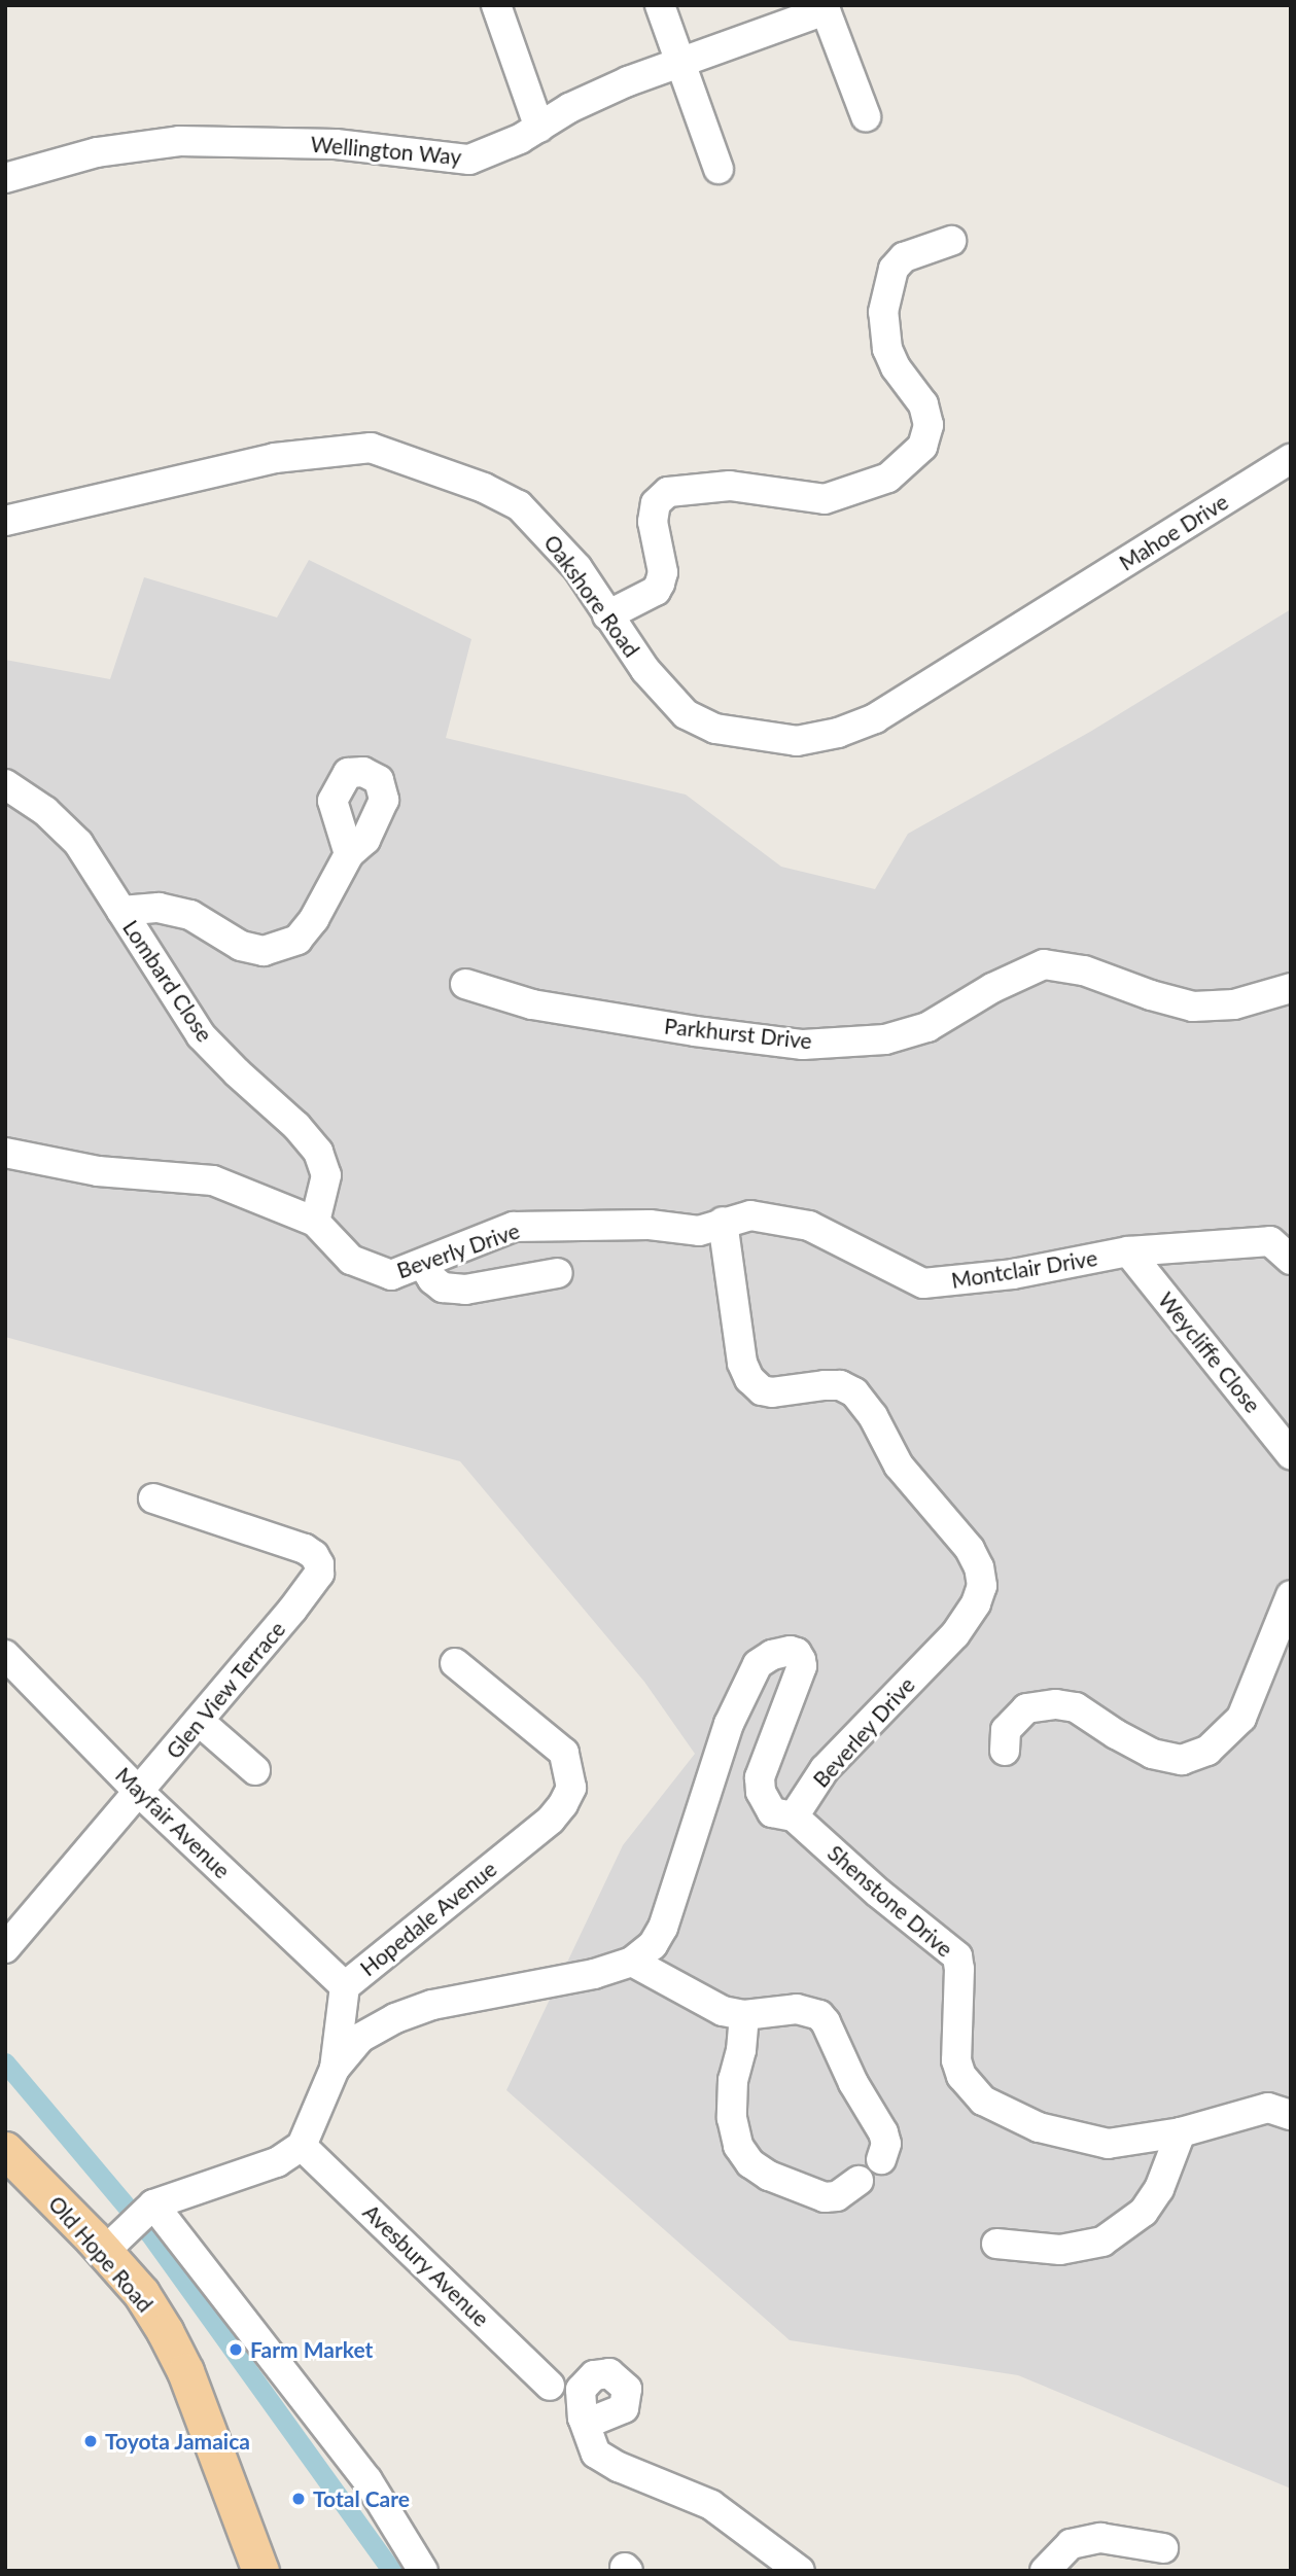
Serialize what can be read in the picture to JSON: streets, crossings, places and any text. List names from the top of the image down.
{
  "streets": {
    "main road": ["Old Hope Road"],
    "street": [
      "Wellington Way",
      "Mahoe Drive",
      "Oakshore Road",
      "Lombard Close",
      "Parkhurst Drive",
      "Beverly Drive",
      "Montclair Drive",
      "Weycliffe Close",
      "Glen View Terrace",
      "Beverley Drive",
      "Mayfair Avenue",
      "Shenstone Drive",
      "Hopedale Avenue",
      "Avesbury Avenue"
    ]
  },
  "crossings": [
    ["Mahoe Drive", "Oakshore Road"],
    ["Lombard Close", "Beverly Drive"],
    ["Beverly Drive", "Montclair Drive"],
    ["Beverly Drive", "Beverley Drive"],
    ["Montclair Drive", "Weycliffe Close"],
    ["Montclair Drive", "Beverley Drive"],
    ["Glen View Terrace", "Mayfair Avenue"],
    ["Beverley Drive", "Shenstone Drive"],
    ["Mayfair Avenue", "Hopedale Avenue"],
    ["Hopedale Avenue", "Avesbury Avenue"]
  ],
  "places": ["Farm Market", "Toyota Jamaica", "Total Care"]
}
